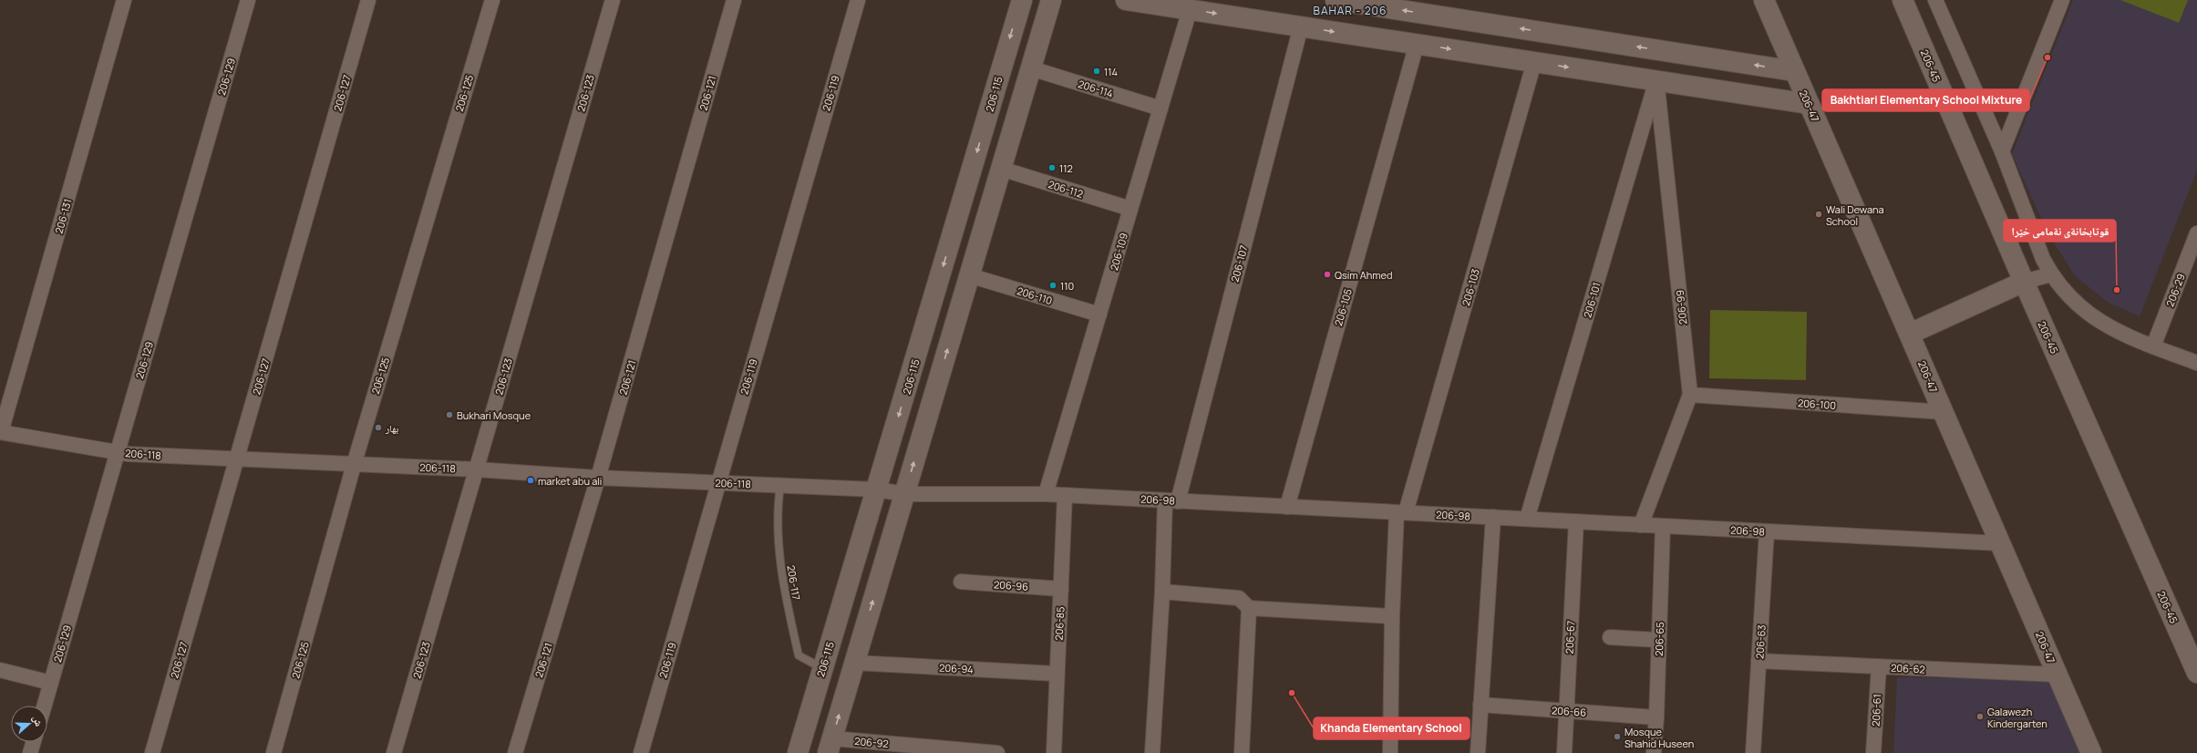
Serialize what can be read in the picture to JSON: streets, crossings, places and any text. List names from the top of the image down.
{
  "streets": {
    "street": [
      "206-45",
      "206-129",
      "206-114",
      "206-127",
      "206-125",
      "206-123",
      "206-121",
      "206-119",
      "206-115",
      "206-47",
      "206-112",
      "206-131",
      "206-109",
      "206-107",
      "206-103",
      "206-29",
      "206-110",
      "206-101",
      "206-105",
      "206-99",
      "206-100",
      "206-118",
      "206-98",
      "206-96",
      "206-85",
      "206-67",
      "206-65",
      "206-63",
      "206-94",
      "206-62",
      "206-61",
      "206-66",
      "206-92"
    ],
    "lane": ["206-117"]
  },
  "crossings": [
    ["206-129", "206-118"],
    ["206-114", "206-109"],
    ["206-127", "206-118"],
    ["206-125", "206-118"],
    ["206-123", "206-118"],
    ["206-121", "206-118"],
    ["206-119", "206-118"],
    ["206-115", "206-118"],
    ["206-115", "206-117"],
    ["206-47", "206-100"],
    ["206-47", "206-98"],
    ["206-47", "206-62"],
    ["206-112", "206-109"],
    ["206-131", "206-118"],
    ["206-109", "206-110"],
    ["206-109", "206-98"],
    ["206-107", "206-98"],
    ["206-103", "206-98"],
    ["206-101", "206-99"],
    ["206-101", "206-98"],
    ["206-105", "206-98"],
    ["206-99", "206-100"],
    ["206-99", "206-98"],
    ["206-118", "206-98"],
    ["206-118", "206-117"],
    ["206-98", "206-85"],
    ["206-98", "206-67"],
    ["206-98", "206-65"],
    ["206-98", "206-63"],
    ["206-96", "206-85"],
    ["206-85", "206-94"],
    ["206-67", "206-66"],
    ["206-65", "206-66"],
    ["206-63", "206-62"],
    ["206-62", "206-61"]
  ],
  "districts": ["BAHAR - 206"],
  "places": [
    "Bakhtiari Elementary School Mixture",
    "114",
    "112",
    "Wali Dewana School",
    "Qsim Ahmed",
    "110",
    "قوتابخانةى نةمامى خێرا",
    "Bukhari Mosque",
    "بهار",
    "market abu ali",
    "Khanda Elementary School",
    "Galawezh Kindergarten",
    "Mosque Shahid Huseen"
  ],
  "north": "right"
}
